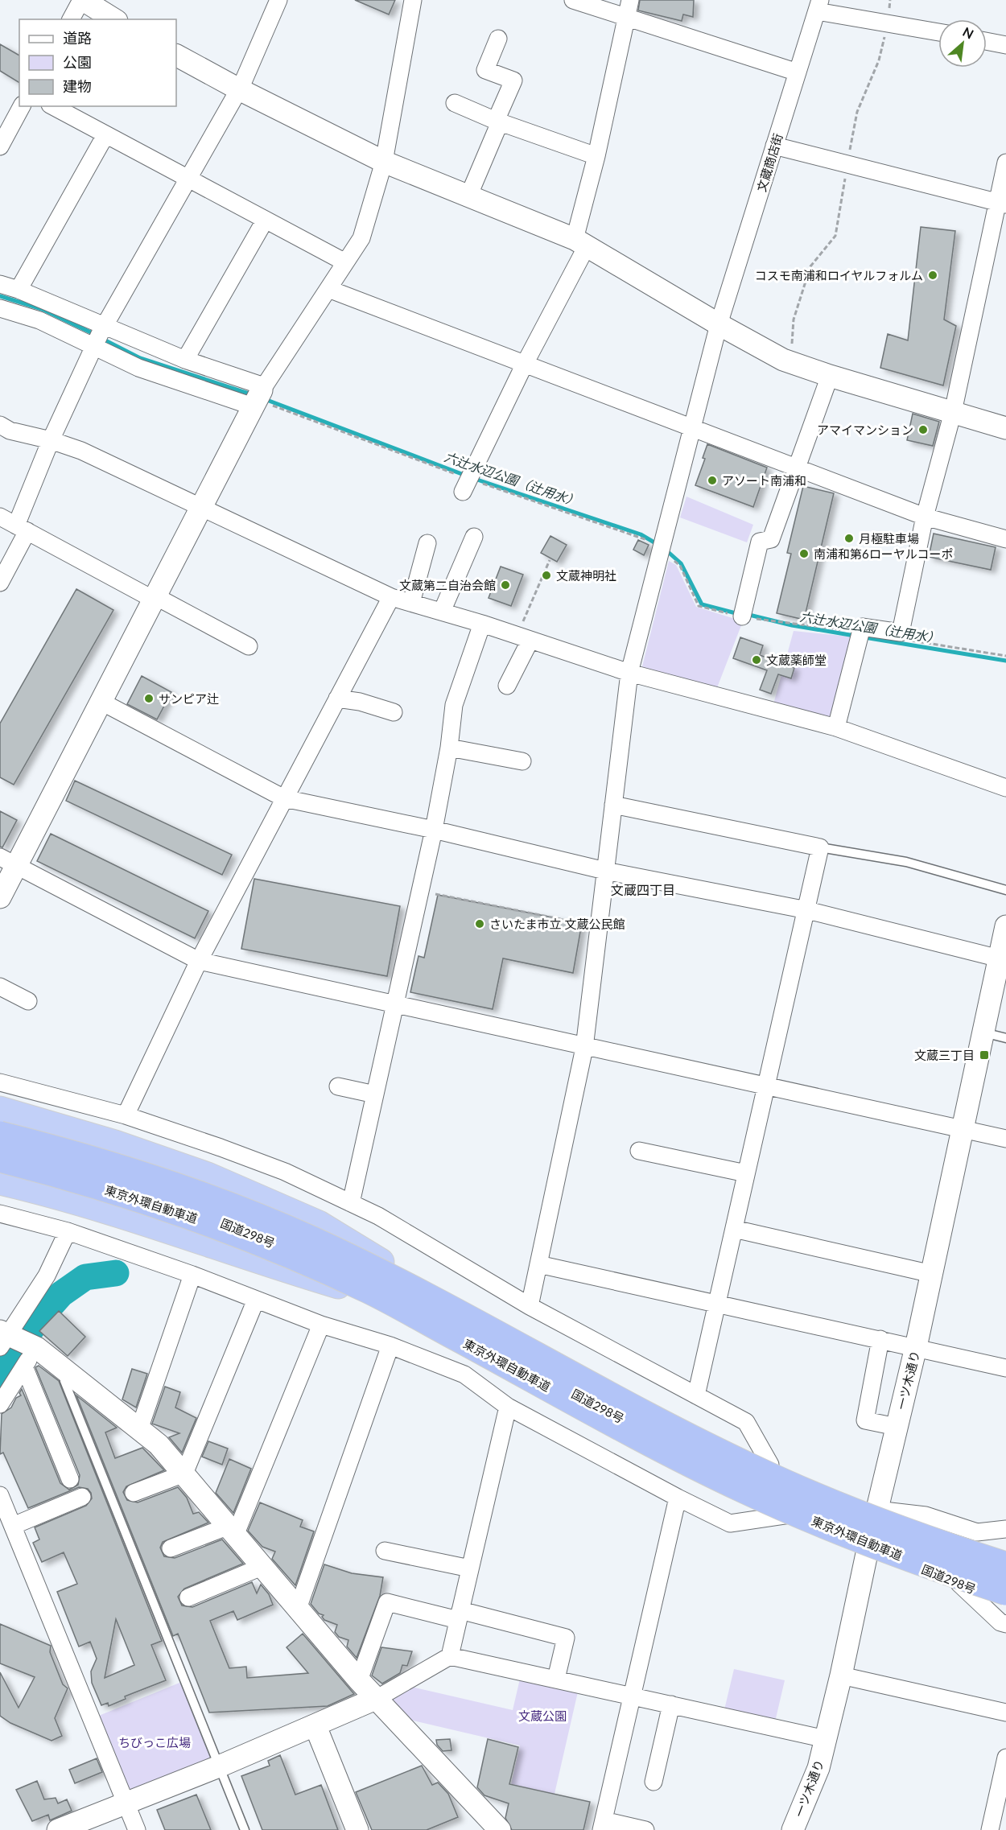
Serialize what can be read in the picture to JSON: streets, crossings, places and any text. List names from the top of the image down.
{
  "streets": {
    "highway": ["東京外環自動車道", "国道298号"],
    "street": ["文蔵商店街", "一ツ木通り"]
  },
  "crossings": [
    ["国道298号", "一ツ木通り"]
  ],
  "districts": ["文蔵四丁目"],
  "water": ["六辻水辺公園（辻用水）"],
  "parks": ["文蔵公園", "ちびっこ広場"],
  "places": {
    "other": [
      "コスモ南浦和ロイヤルフォルム",
      "アマイマンション",
      "アソート南浦和",
      "月極駐車場",
      "南浦和第6ローヤルコーポ",
      "文蔵神明社",
      "文蔵第二自治会館",
      "文蔵薬師堂",
      "サンピア辻",
      "さいたま市立 文蔵公民館"
    ],
    "transit": ["文蔵三丁目"]
  },
  "legend": ["道路", "公園", "建物"],
  "north": "top right"
}
